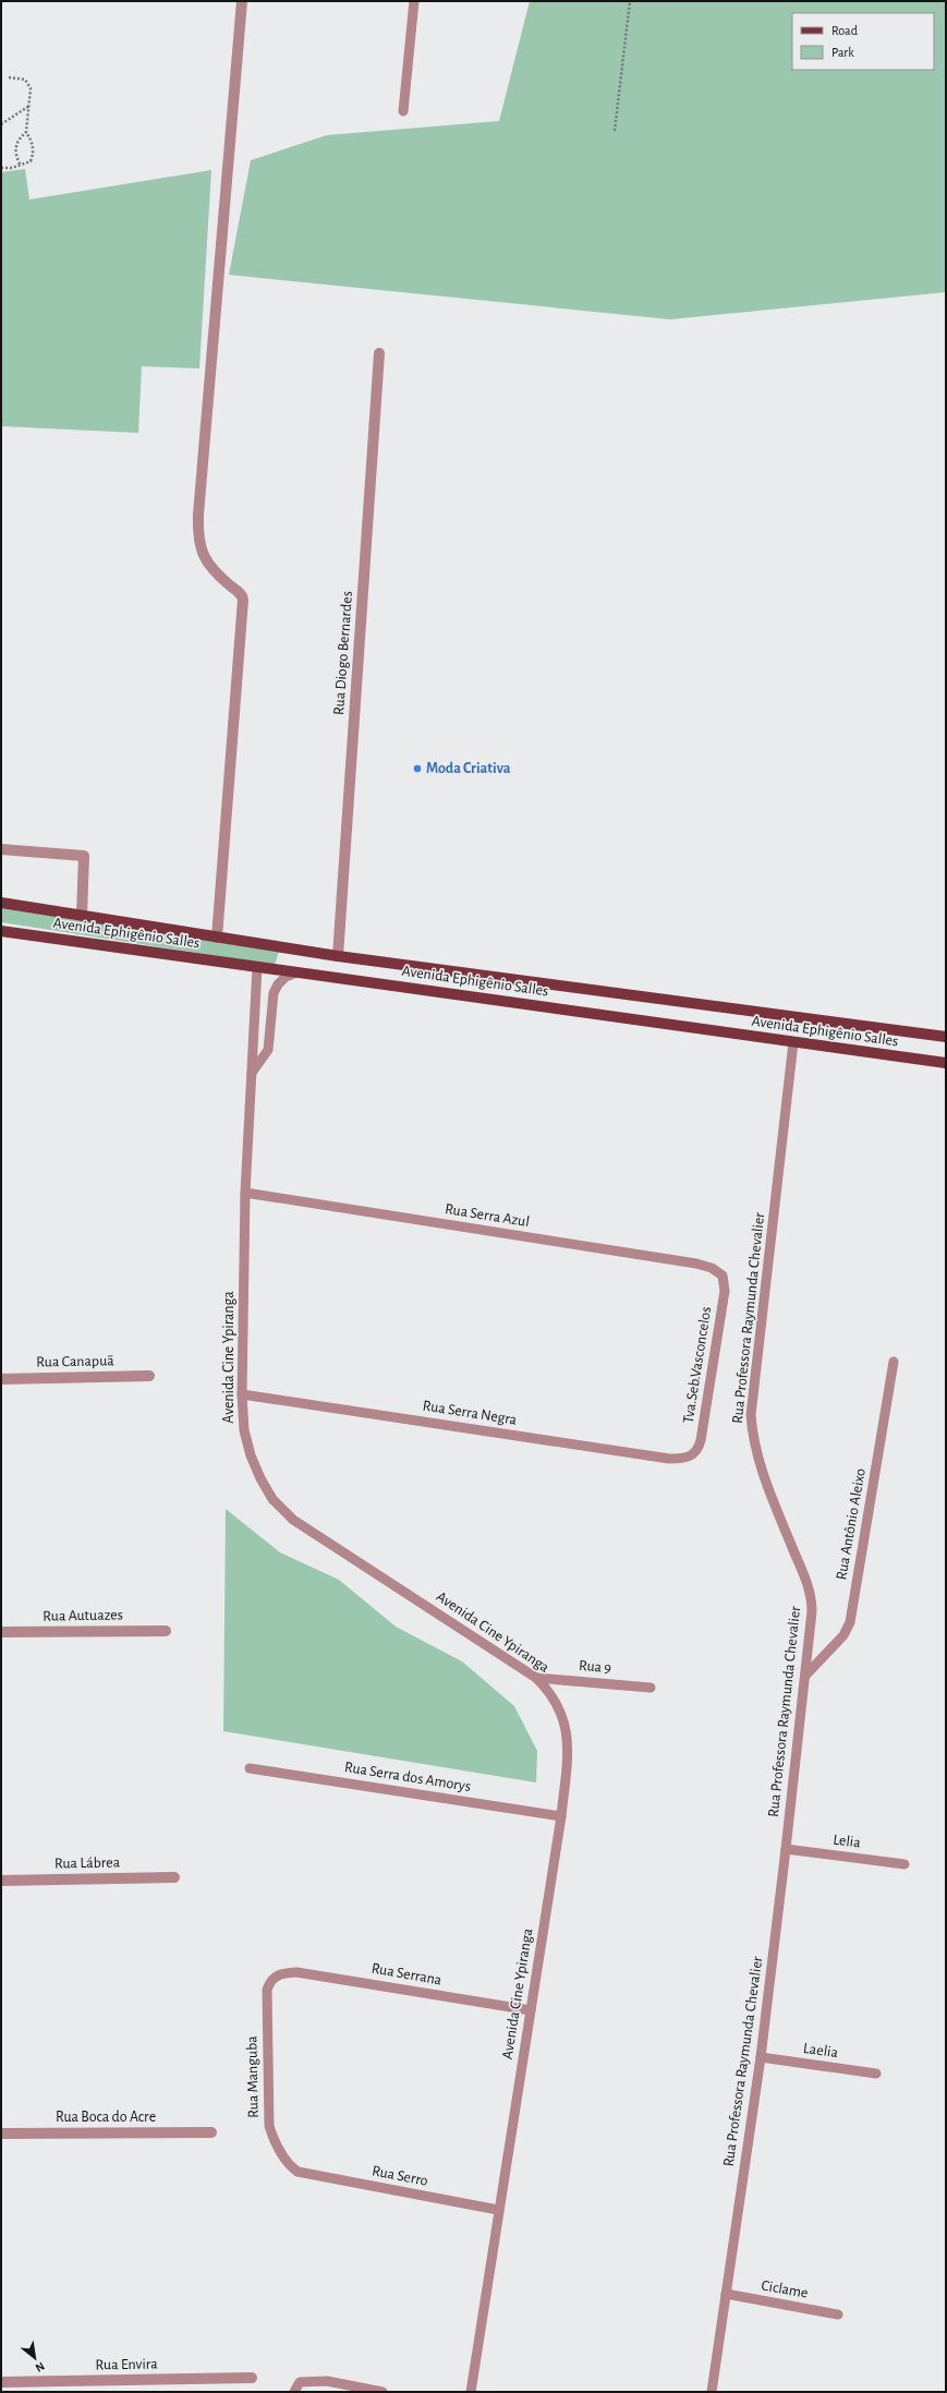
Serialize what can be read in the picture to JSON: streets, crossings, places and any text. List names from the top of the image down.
{
  "streets": {
    "main road": ["Avenida Ephigênio Salles"],
    "street": [
      "Rua Diogo Bernardes",
      "Rua Canapuã",
      "Rua Autuazes",
      "Rua Lábrea",
      "Rua Boca do Acre",
      "Rua Envira"
    ],
    "lane": [
      "Rua Serra Azul",
      "Rua Professora Raymunda Chevalier",
      "Avenida Cine Ypiranga",
      "Tva.Seb.Vasconcelos",
      "Rua Serra Negra",
      "Rua Antônio Aleixo",
      "Rua 9",
      "Rua Serra dos Amorys",
      "Lelia",
      "Rua Serrana",
      "Laelia",
      "Rua Manguba",
      "Rua Serro",
      "Ciclame"
    ]
  },
  "crossings": [
    ["Rua Diogo Bernardes", "Avenida Ephigênio Salles"],
    ["Avenida Ephigênio Salles", "Rua Professora Raymunda Chevalier"],
    ["Avenida Ephigênio Salles", "Avenida Cine Ypiranga"],
    ["Rua Serra Azul", "Avenida Cine Ypiranga"],
    ["Rua Serra Azul", "Tva.Seb.Vasconcelos"],
    ["Rua Professora Raymunda Chevalier", "Rua Antônio Aleixo"],
    ["Rua Professora Raymunda Chevalier", "Lelia"],
    ["Rua Professora Raymunda Chevalier", "Laelia"],
    ["Rua Professora Raymunda Chevalier", "Ciclame"],
    ["Avenida Cine Ypiranga", "Rua Serra Negra"],
    ["Avenida Cine Ypiranga", "Rua 9"],
    ["Avenida Cine Ypiranga", "Rua Serra dos Amorys"],
    ["Avenida Cine Ypiranga", "Rua Serrana"],
    ["Avenida Cine Ypiranga", "Rua Serro"],
    ["Tva.Seb.Vasconcelos", "Rua Serra Negra"],
    ["Rua Serrana", "Rua Manguba"],
    ["Rua Manguba", "Rua Serro"]
  ],
  "places": ["Moda Criativa"],
  "legend": ["Road", "Park"],
  "north": "bottom right"
}
